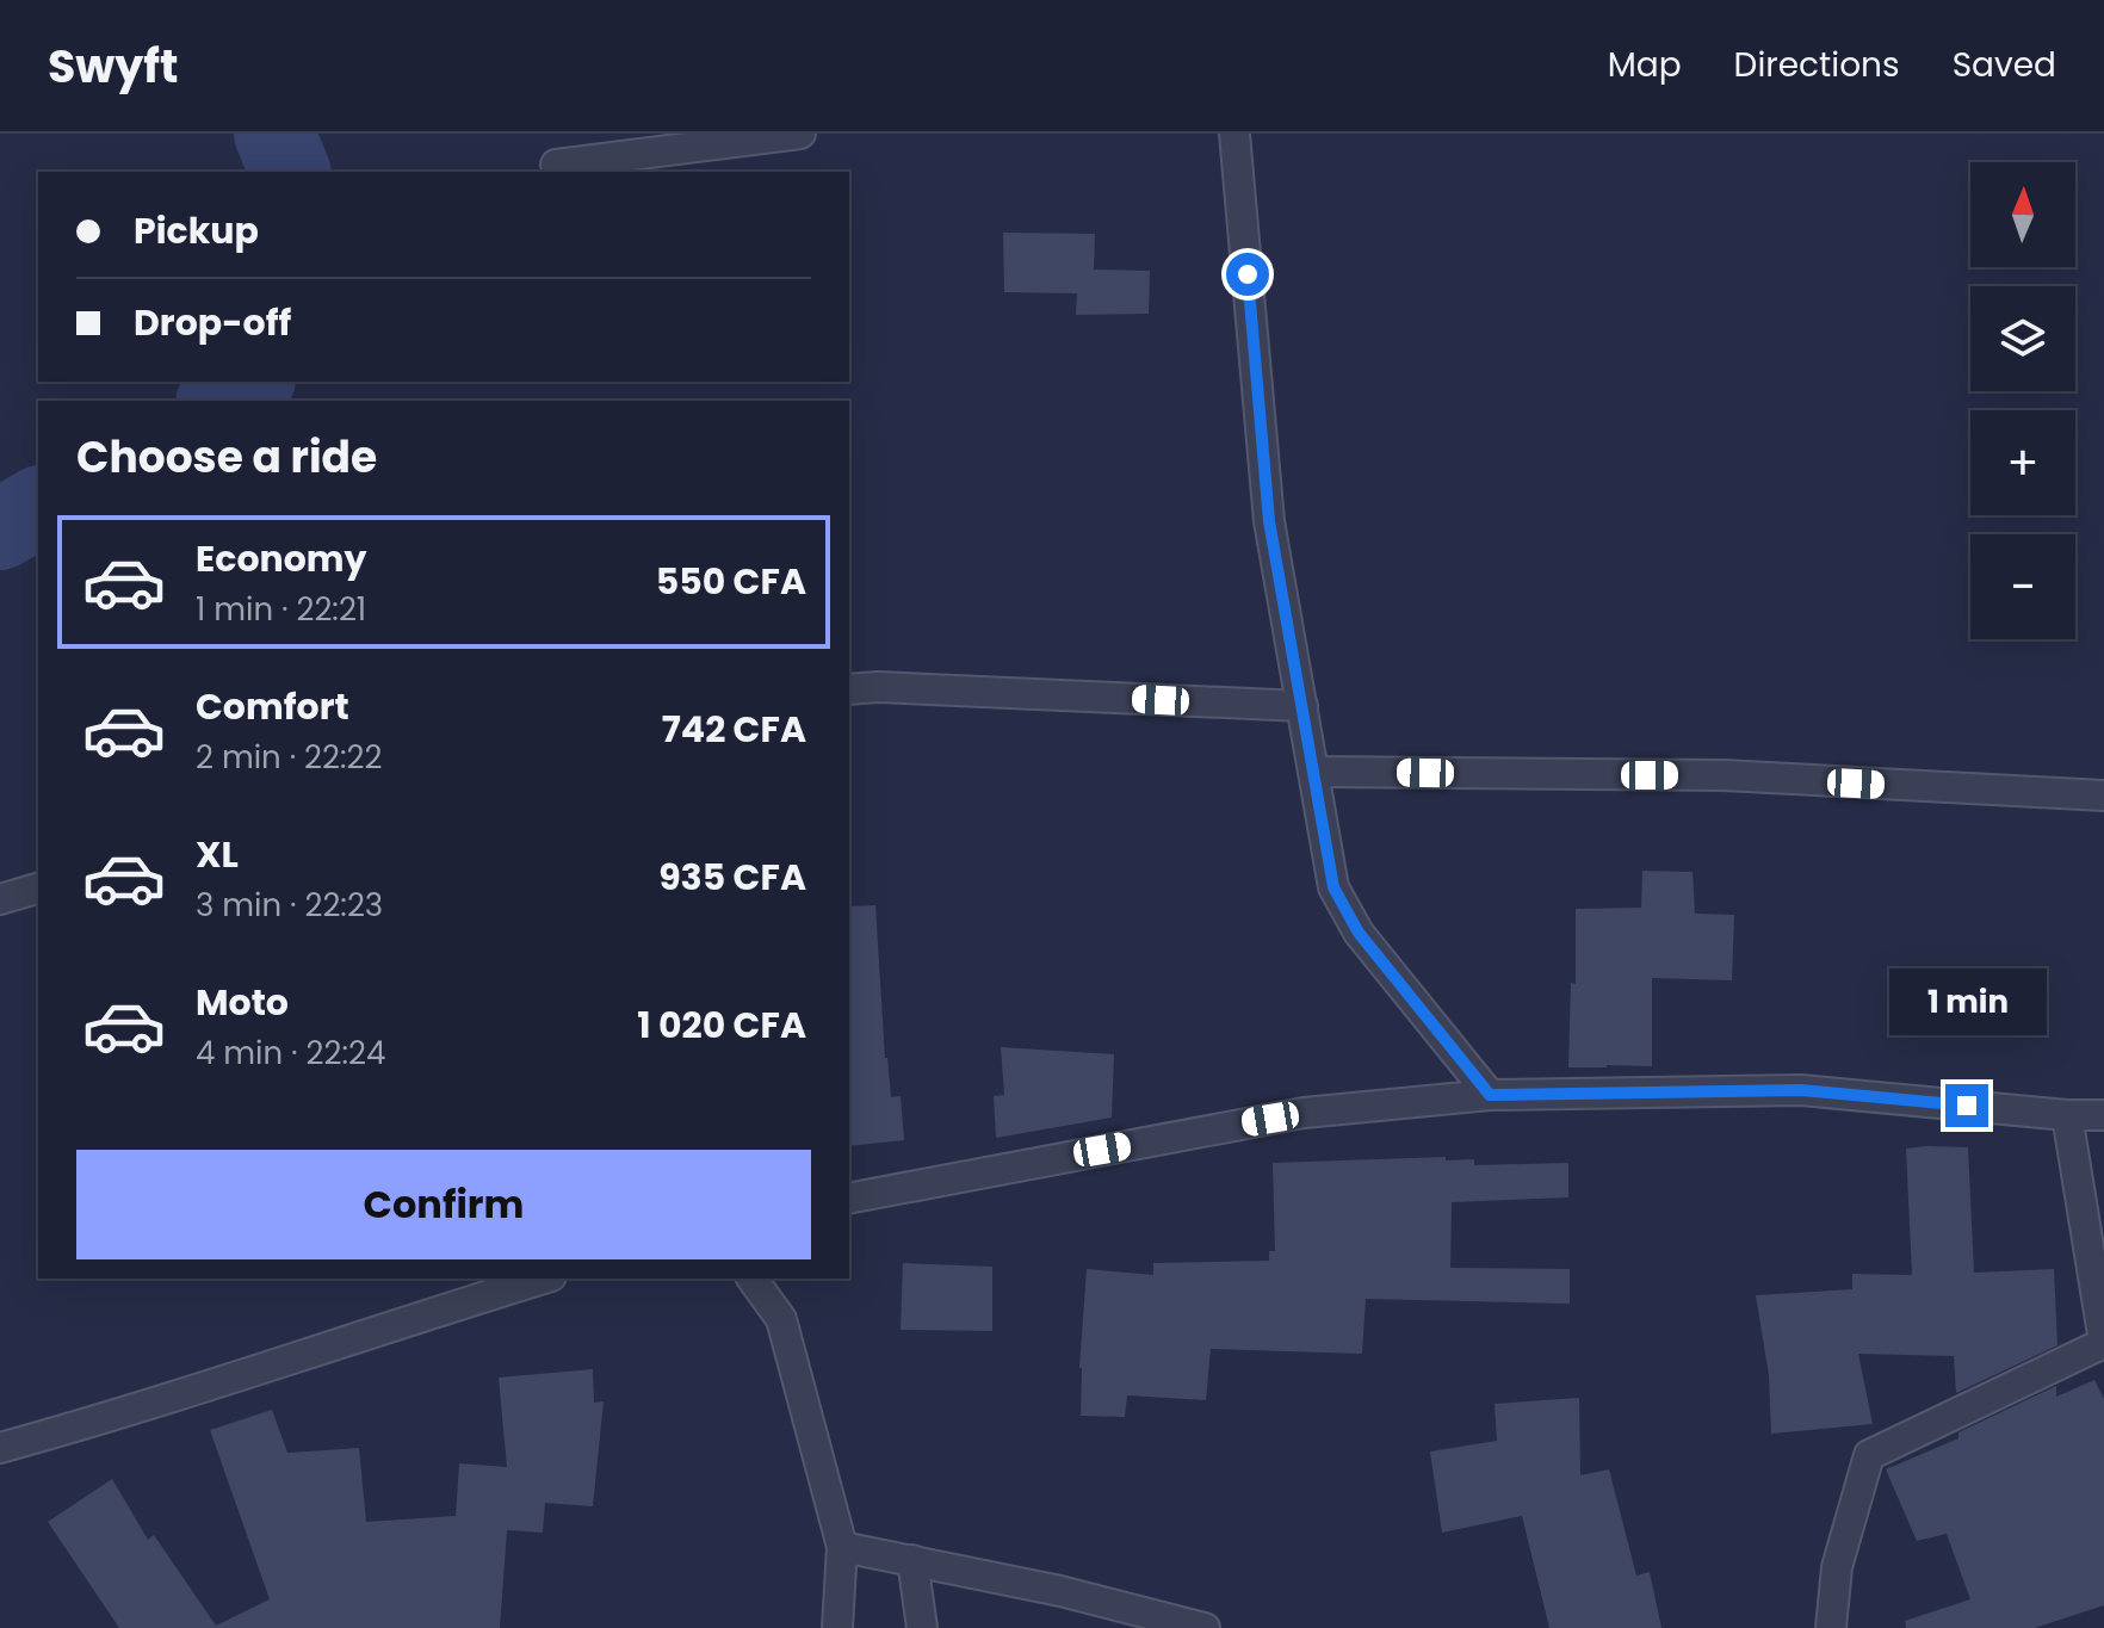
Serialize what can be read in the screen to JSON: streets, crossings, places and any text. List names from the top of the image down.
{
  "north": "top",
  "page": {
    "header": "Swyft",
    "nav": ["Map", "Directions", "Saved"],
    "map_buttons": ["+", "−"],
    "banner": ["Pickup", "Drop-off"],
    "heading": "Choose a ride",
    "list": [
      {
        "name": "Economy",
        "note": "1 min · 22:21",
        "value": "550 CFA"
      },
      {
        "name": "Comfort",
        "note": "2 min · 22:22",
        "value": "742 CFA"
      },
      {
        "name": "XL",
        "note": "3 min · 22:23",
        "value": "935 CFA"
      },
      {
        "name": "Moto",
        "note": "4 min · 22:24",
        "value": "1 020 CFA"
      }
    ],
    "bubble": "1 min",
    "buttons": "Confirm"
  }
}
